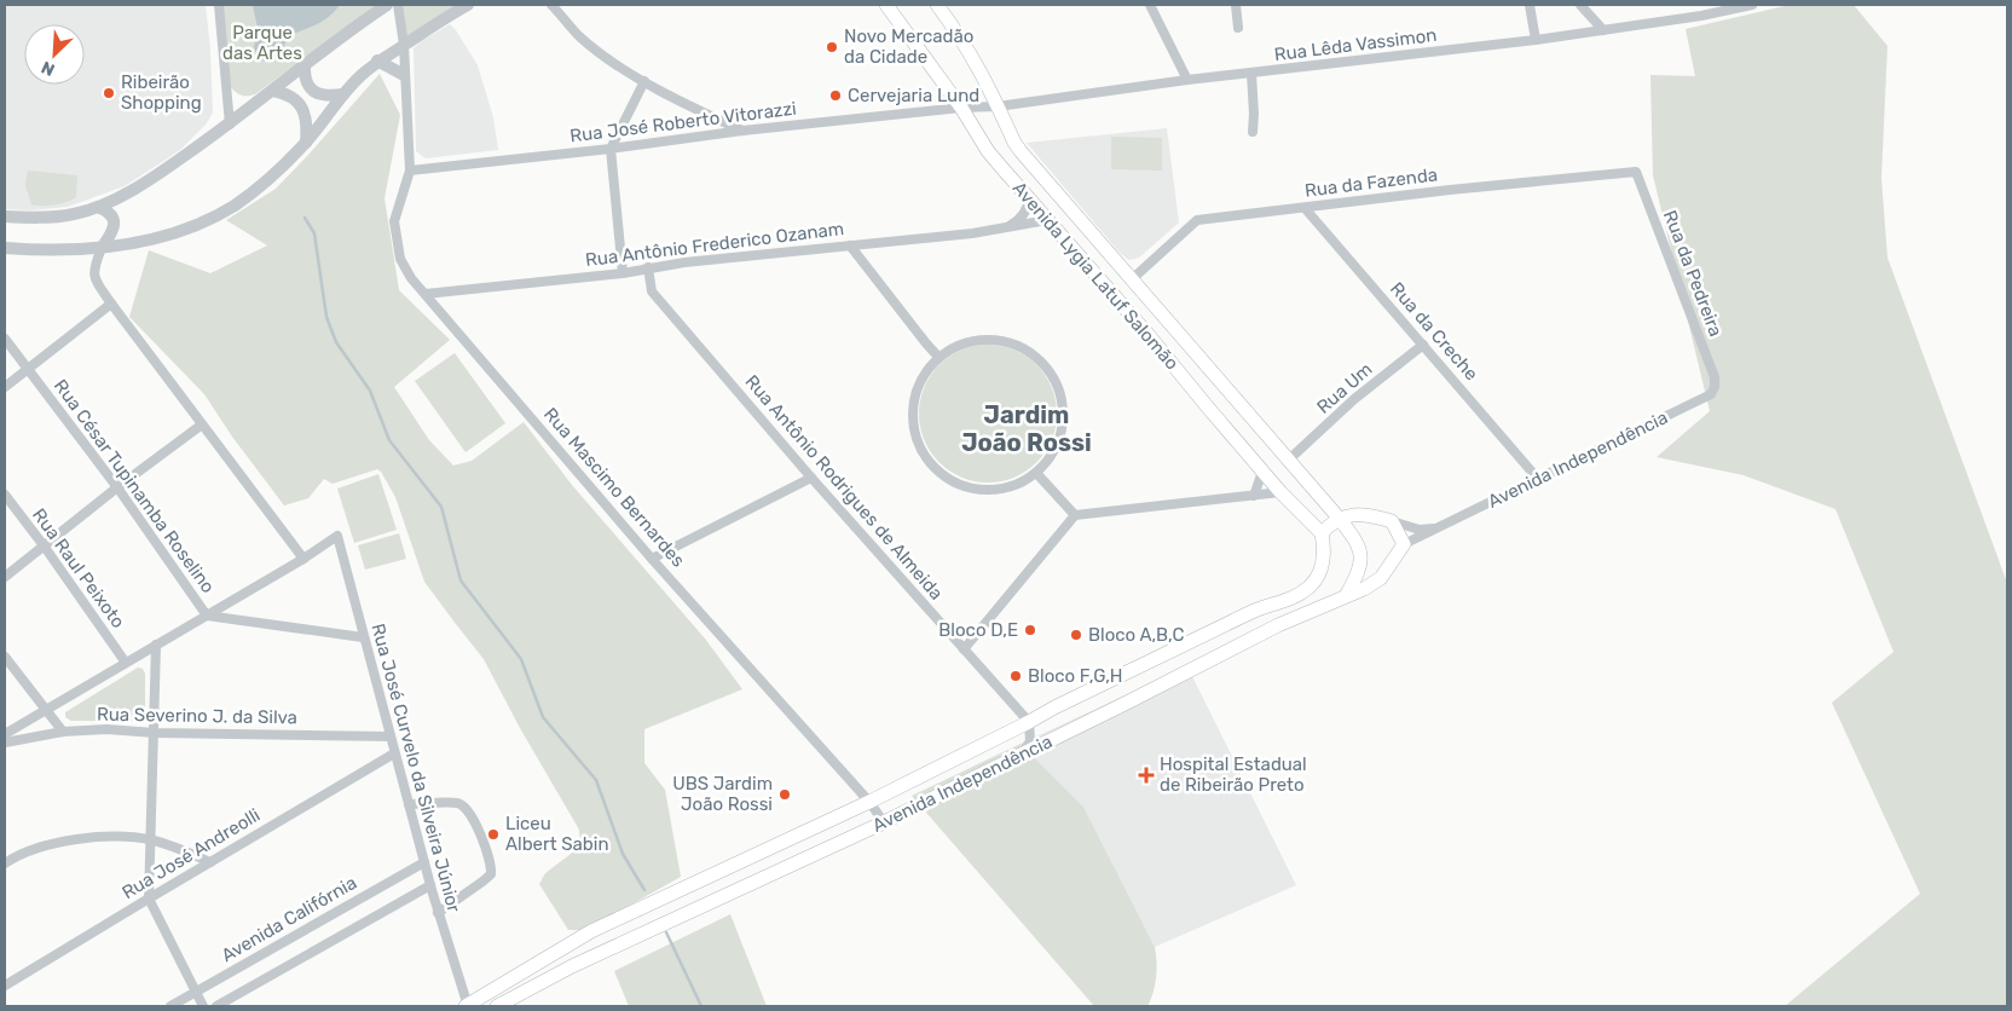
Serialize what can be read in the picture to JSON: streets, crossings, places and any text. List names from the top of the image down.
{
  "streets": {
    "main road": ["Avenida Lygia Latuf Salomão", "Avenida Independência"],
    "street": [
      "Rua Lêda Vassimon",
      "Rua José Roberto Vitorazzi",
      "Rua da Fazenda",
      "Rua Antônio Frederico Ozanam",
      "Rua da Pedreira",
      "Rua da Creche",
      "Rua Um",
      "Rua César Tupinamba Roselino",
      "Rua Mascimo Bernardes",
      "Rua Antônio Rodrigues de Almeida",
      "Rua Raul Peixoto",
      "Rua Severino J. da Silva",
      "Rua José Curvelo da Silveira Júnior",
      "Rua José Andreolli",
      "Avenida Califórnia"
    ]
  },
  "crossings": [
    ["Rua Lêda Vassimon", "Rua José Roberto Vitorazzi"],
    ["Rua Lêda Vassimon", "Avenida Lygia Latuf Salomão"],
    ["Rua José Roberto Vitorazzi", "Avenida Lygia Latuf Salomão"],
    ["Rua José Roberto Vitorazzi", "Rua Mascimo Bernardes"],
    ["Rua da Fazenda", "Rua da Pedreira"],
    ["Rua da Fazenda", "Avenida Lygia Latuf Salomão"],
    ["Rua da Fazenda", "Rua da Creche"],
    ["Rua Antônio Frederico Ozanam", "Avenida Lygia Latuf Salomão"],
    ["Rua Antônio Frederico Ozanam", "Rua Mascimo Bernardes"],
    ["Rua Antônio Frederico Ozanam", "Rua Antônio Rodrigues de Almeida"],
    ["Rua da Pedreira", "Avenida Independência"],
    ["Avenida Lygia Latuf Salomão", "Rua Um"],
    ["Avenida Lygia Latuf Salomão", "Avenida Independência"],
    ["Rua da Creche", "Rua Um"],
    ["Rua da Creche", "Avenida Independência"],
    ["Avenida Independência", "Rua Mascimo Bernardes"],
    ["Avenida Independência", "Rua Antônio Rodrigues de Almeida"],
    ["Avenida Independência", "Rua José Curvelo da Silveira Júnior"],
    ["Rua César Tupinamba Roselino", "Rua José Curvelo da Silveira Júnior"],
    ["Rua Severino J. da Silva", "Rua José Curvelo da Silveira Júnior"],
    ["Rua José Curvelo da Silveira Júnior", "Rua José Andreolli"],
    ["Rua José Curvelo da Silveira Júnior", "Avenida Califórnia"]
  ],
  "districts": ["Jardim João Rossi"],
  "parks": ["Parque das Artes"],
  "places": {
    "other": [
      "Novo Mercadão da Cidade",
      "Ribeirão Shopping",
      "Cervejaria Lund",
      "Bloco D,E",
      "Bloco A,B,C",
      "Bloco F,G,H",
      "UBS Jardim João Rossi",
      "Liceu Albert Sabin"
    ],
    "health": ["Hospital Estadual de Ribeirão Preto"]
  },
  "north": "bottom left"
}
